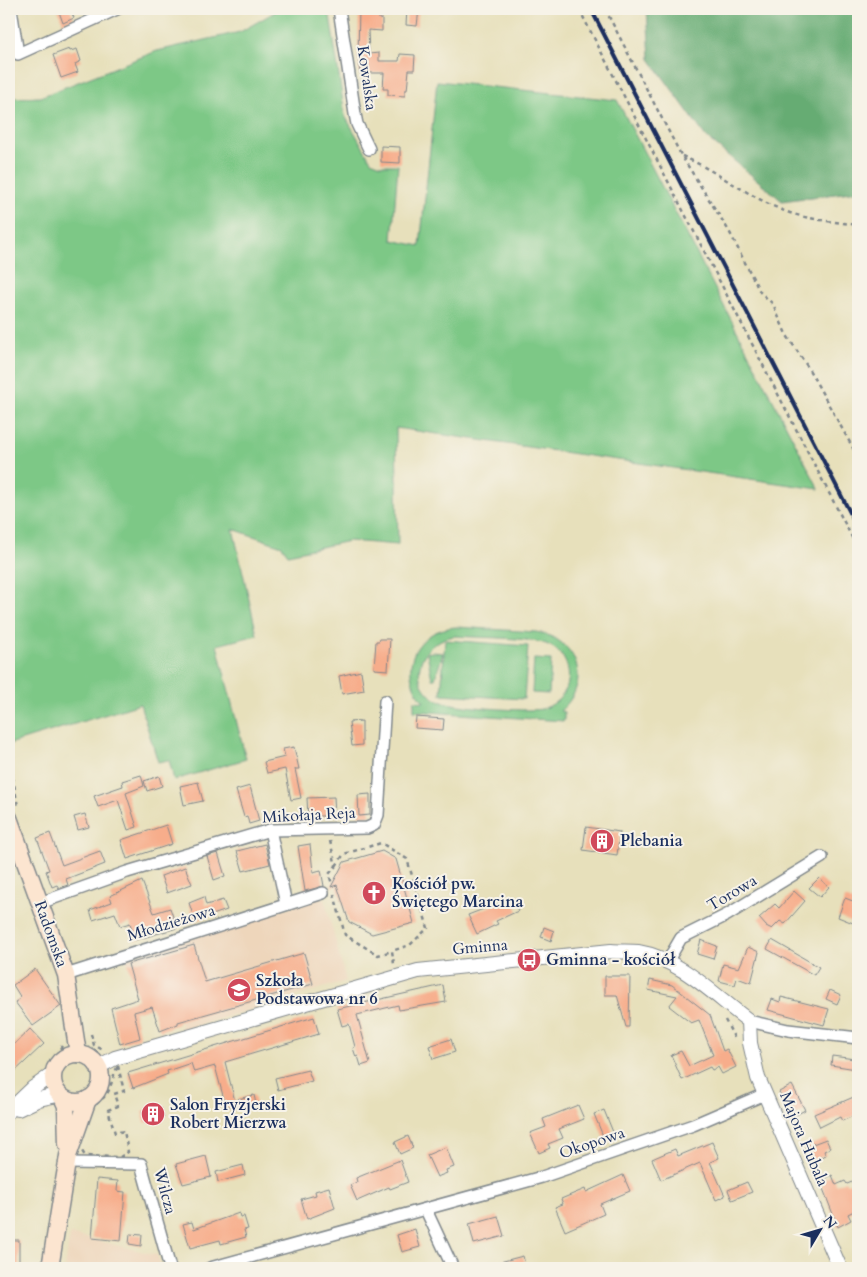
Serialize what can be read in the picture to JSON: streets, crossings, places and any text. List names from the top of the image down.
{
  "streets": {
    "main road": ["Radomska"],
    "street": [
      "Kowalska",
      "Mikołaja Reja",
      "Torowa",
      "Młodzieżowa",
      "Gminna",
      "Majora Hubala",
      "Okopowa",
      "Wilcza"
    ]
  },
  "crossings": [
    ["Mikołaja Reja", "Radomska"],
    ["Torowa", "Gminna"],
    ["Młodzieżowa", "Radomska"],
    ["Radomska", "Gminna"],
    ["Gminna", "Majora Hubala"],
    ["Majora Hubala", "Okopowa"]
  ],
  "places": {
    "building": ["Plebania", "Salon Fryzjerski Robert Mierzwa"],
    "church": ["Kościół pw. Świętego Marcina"],
    "bus stop": ["Gminna - kościół"],
    "school or university": ["Szkoła Podstawowa nr 6"]
  },
  "north": "top right"
}
